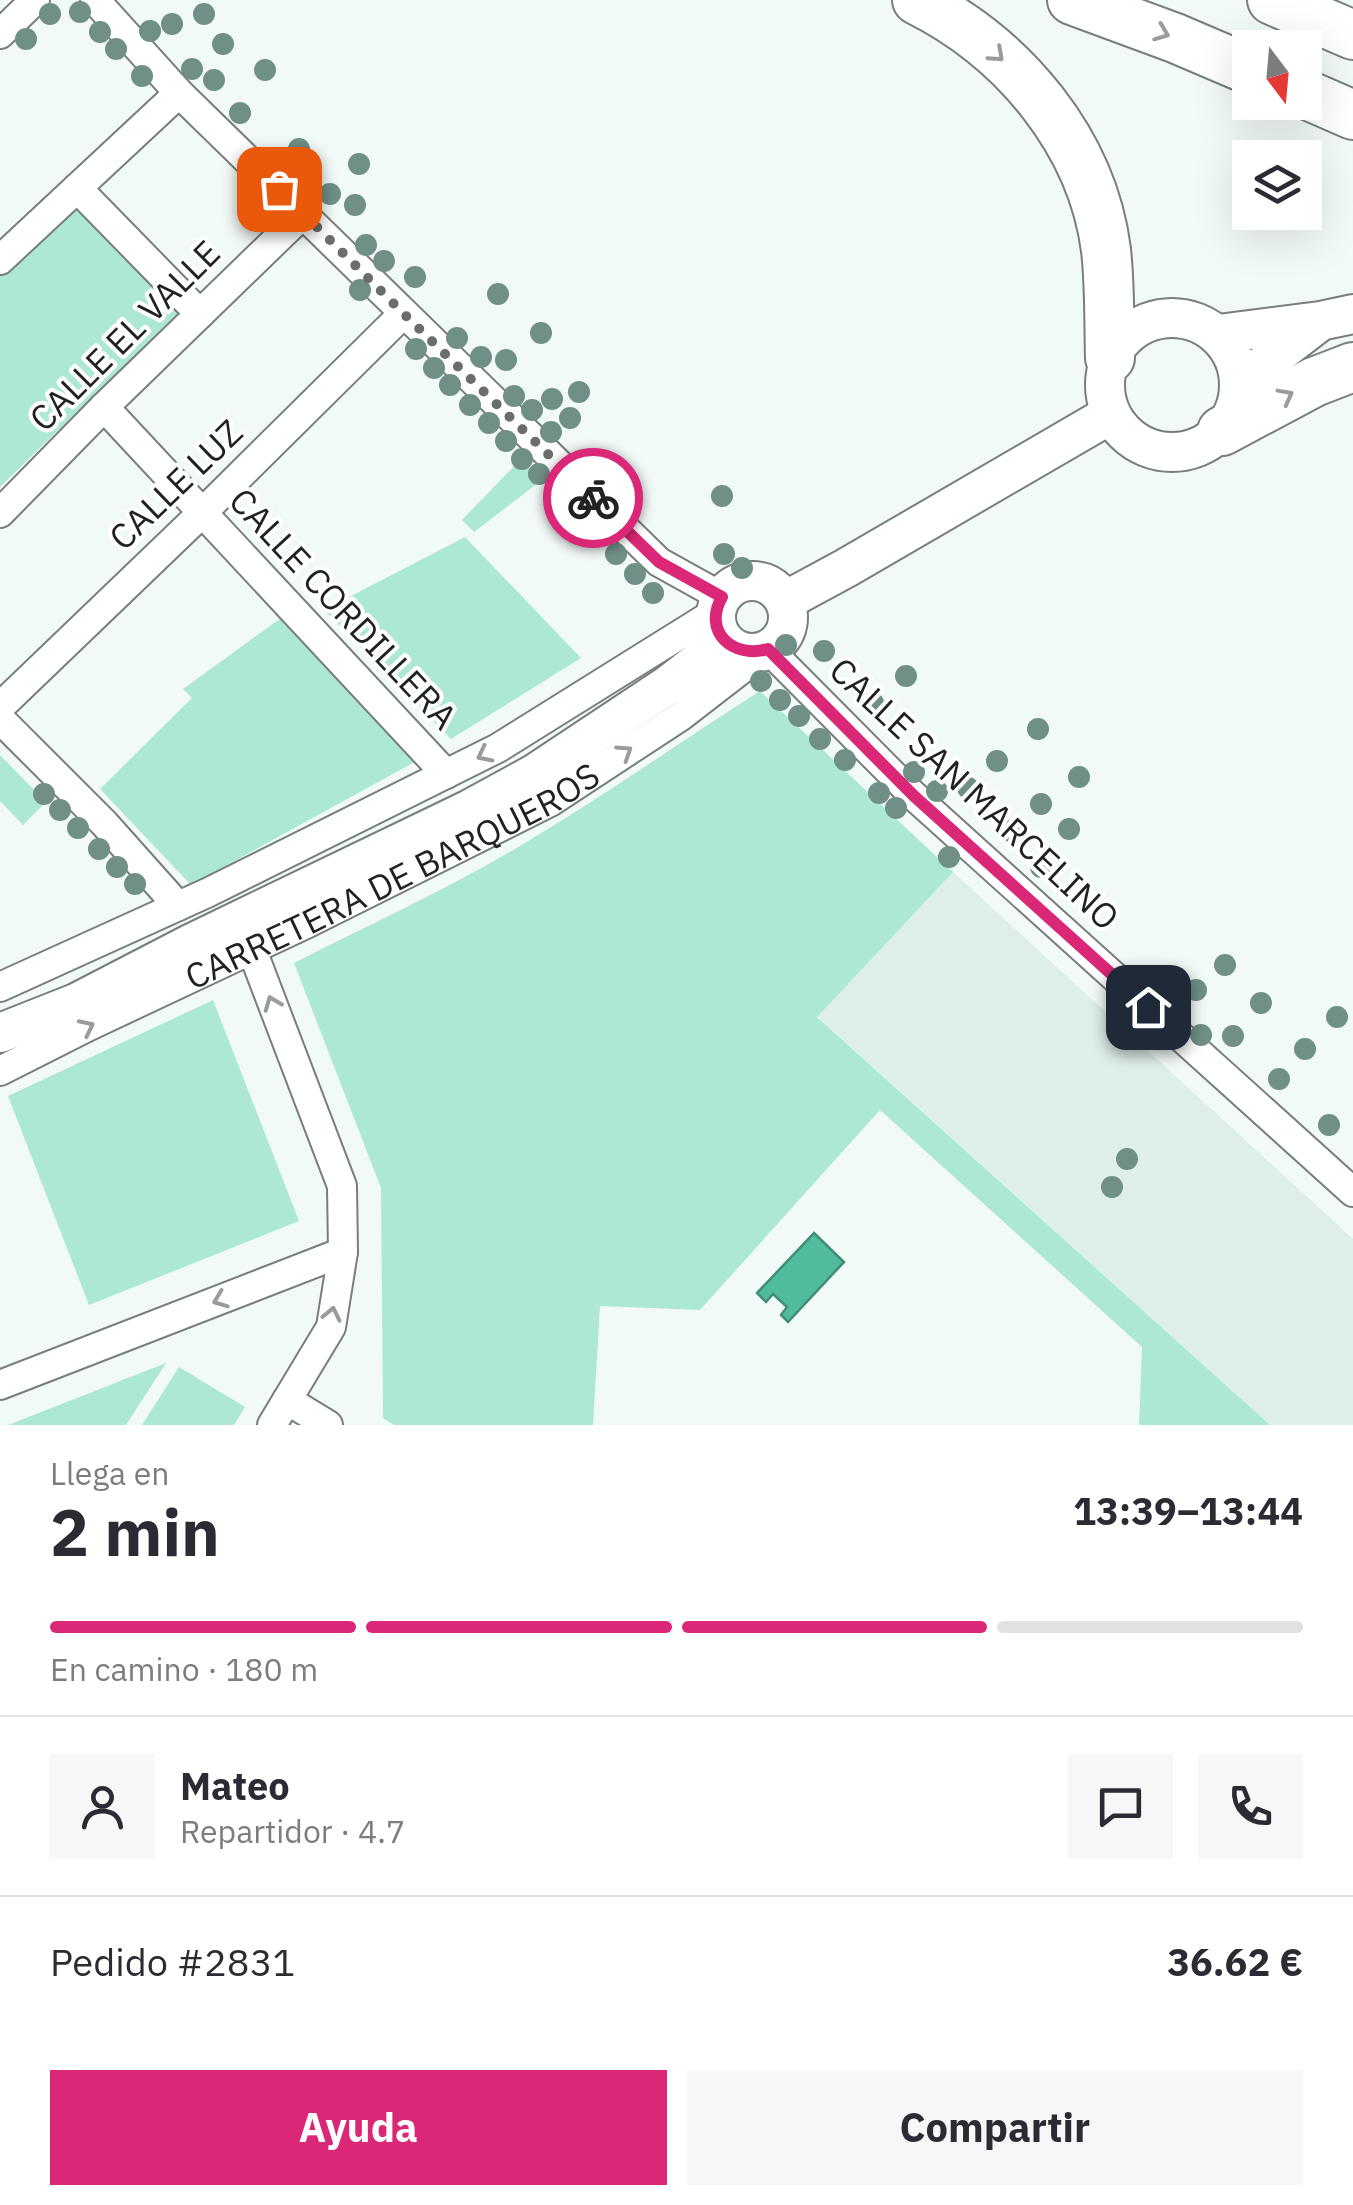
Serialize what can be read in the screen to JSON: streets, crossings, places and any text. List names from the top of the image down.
{
  "streets": {
    "main road": ["CARRETERA DE BARQUEROS"],
    "street": [
      "CALLE EL VALLE",
      "CALLE LUZ",
      "CALLE CORDILLERA",
      "CALLE SAN MARCELINO"
    ]
  },
  "crossings": [
    ["CALLE EL VALLE", "CALLE CORDILLERA"],
    ["CALLE LUZ", "CALLE CORDILLERA"],
    ["CALLE CORDILLERA", "CARRETERA DE BARQUEROS"],
    ["CALLE SAN MARCELINO", "CARRETERA DE BARQUEROS"]
  ],
  "north": "bottom",
  "page": {
    "heading": ["2 min", "Llega en", "13:39–13:44"],
    "panel": [
      "Mateo",
      "Repartidor · 4.7",
      "Pedido #2831",
      "36.62 €"
    ],
    "bar": "En camino · 180 m",
    "buttons": ["Ayuda", "Compartir"]
  }
}
